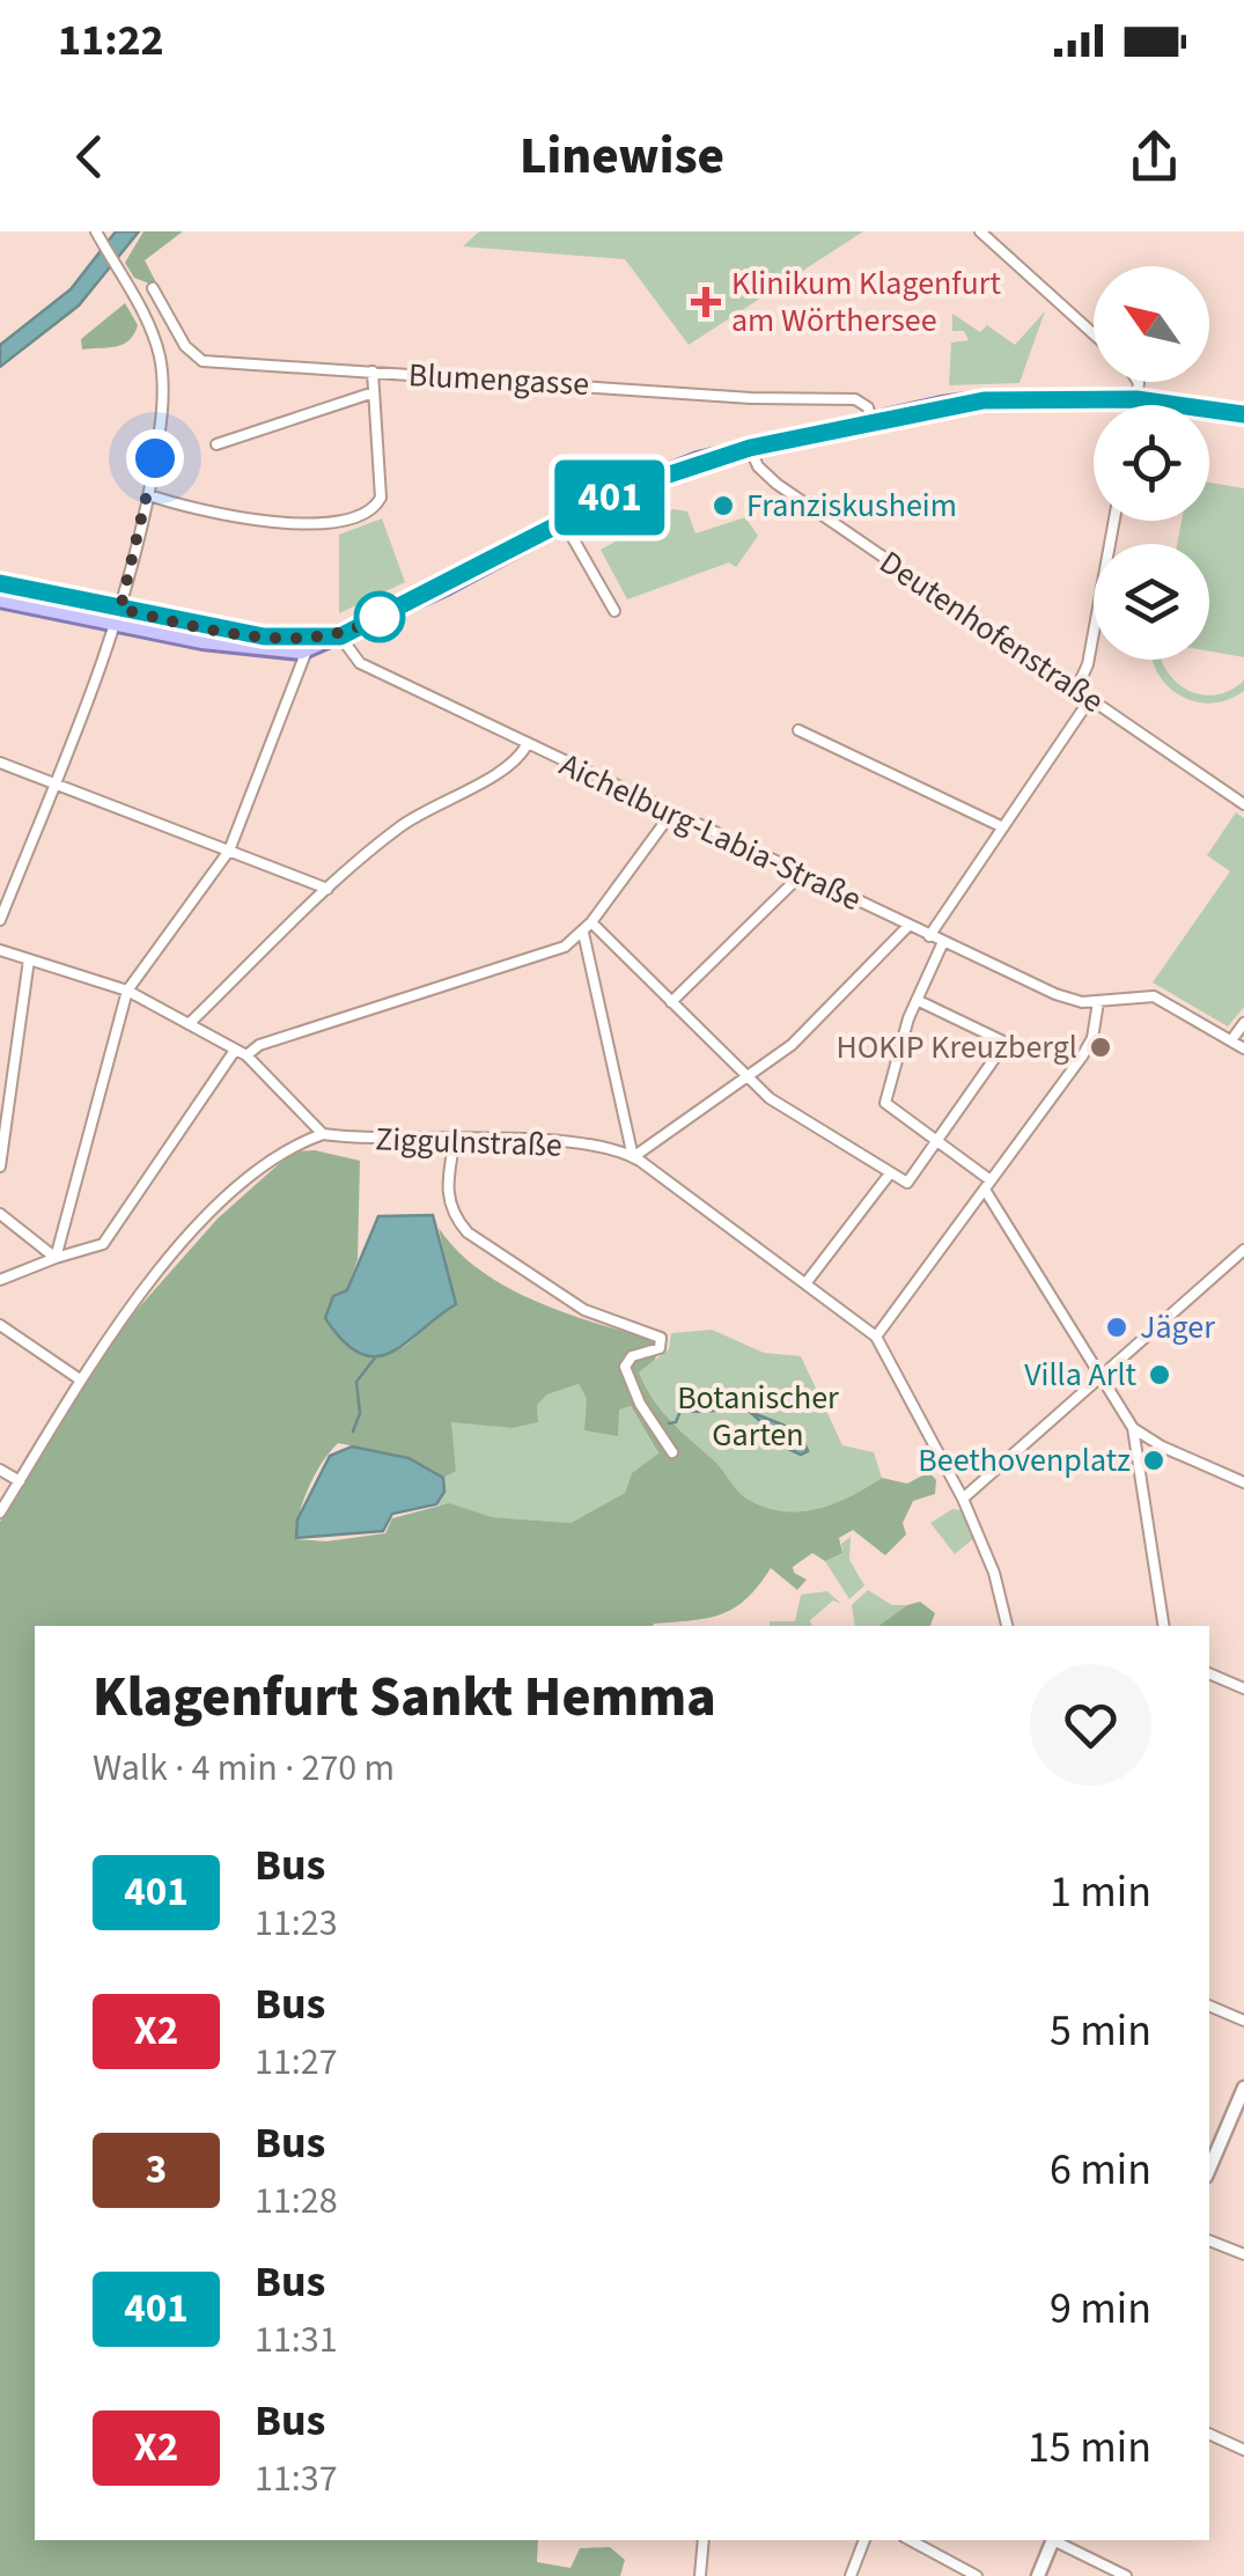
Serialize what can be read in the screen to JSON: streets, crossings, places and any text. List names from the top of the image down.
{
  "streets": {
    "street": [
      "Blumengasse",
      "Deutenhofenstraße",
      "Aichelburg-Labia-Straße",
      "Ziggulnstraße"
    ]
  },
  "parks": ["Botanischer Garten"],
  "places": {
    "health": ["Klinikum Klagenfurt am Wörthersee"],
    "other": [
      "Franziskusheim",
      "HOKIP Kreuzbergl",
      "Jäger",
      "Villa Arlt",
      "Beethovenplatz"
    ]
  },
  "lines": ["bus line 401"],
  "north": "top left",
  "page": {
    "status": "11:22",
    "header": "Linewise",
    "on_map": "401",
    "heading": ["Klagenfurt Sankt Hemma", "Walk · 4 min · 270 m"],
    "list": [
      {
        "mark": "401",
        "name": "Bus",
        "note": "11:23",
        "value": "1 min"
      },
      {
        "mark": "X2",
        "name": "Bus",
        "note": "11:27",
        "value": "5 min"
      },
      {
        "mark": "3",
        "name": "Bus",
        "note": "11:28",
        "value": "6 min"
      },
      {
        "mark": "401",
        "name": "Bus",
        "note": "11:31",
        "value": "9 min"
      },
      {
        "mark": "X2",
        "name": "Bus",
        "note": "11:37",
        "value": "15 min"
      }
    ]
  }
}
